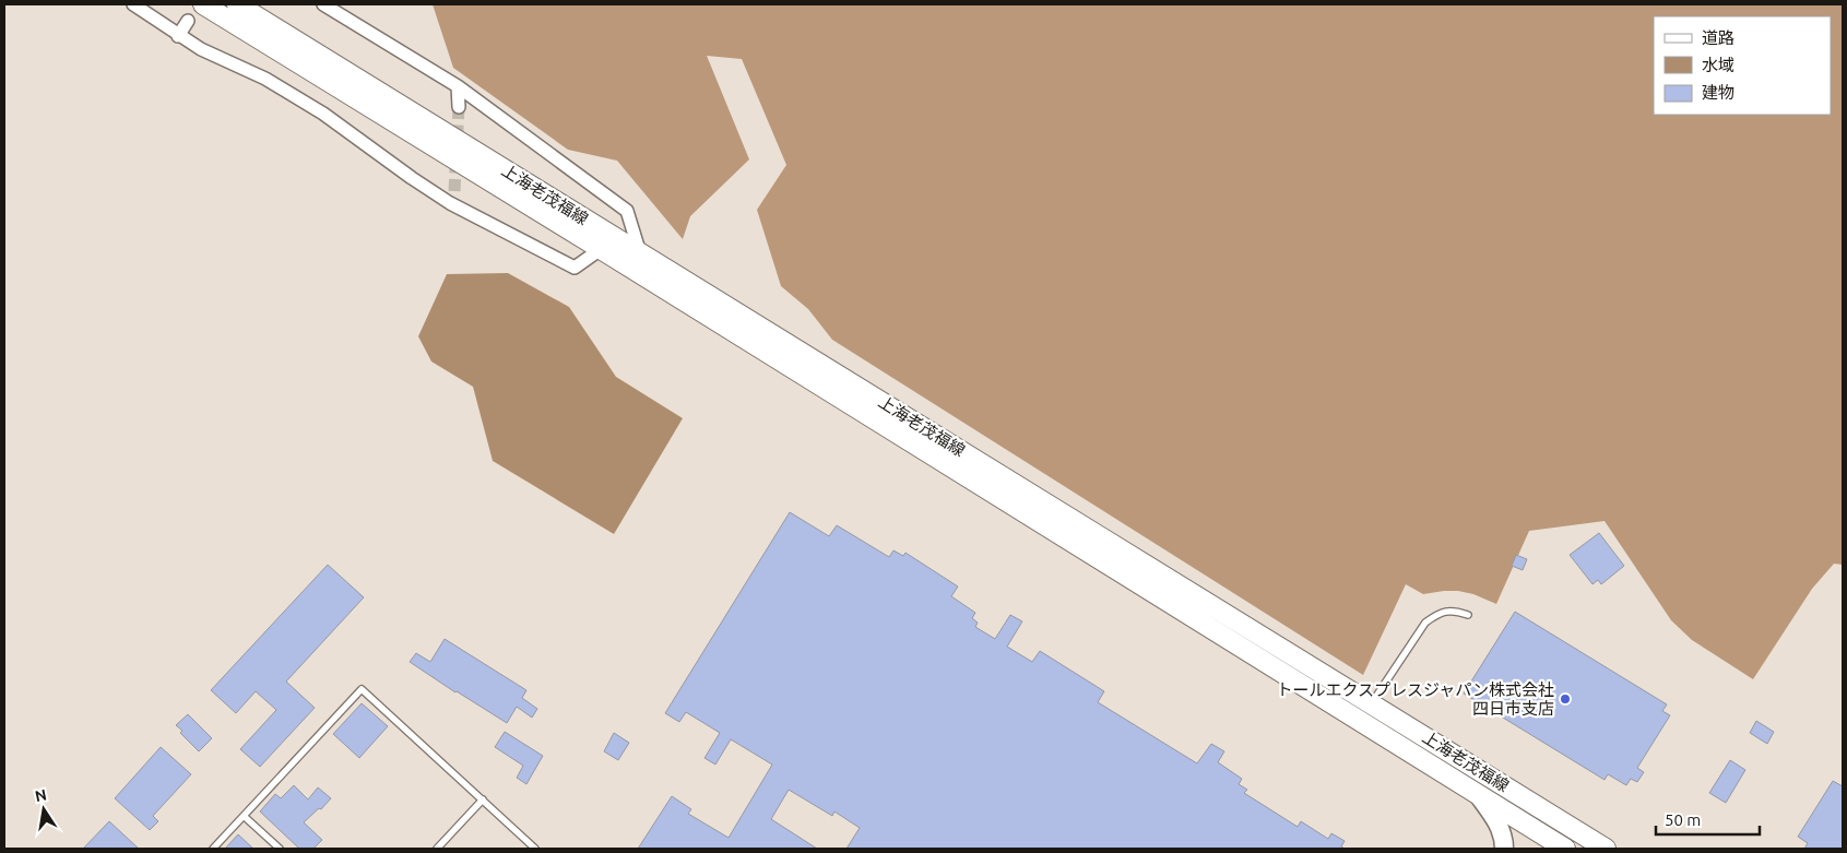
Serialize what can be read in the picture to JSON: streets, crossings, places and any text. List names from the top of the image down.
{
  "streets": {
    "main road": ["上海老茂福線"]
  },
  "places": ["トールエクスプレスジャパン株式会社 四日市支店"],
  "legend": ["道路", "水域", "建物"],
  "scale_bar": "50 m",
  "north": "top"
}
